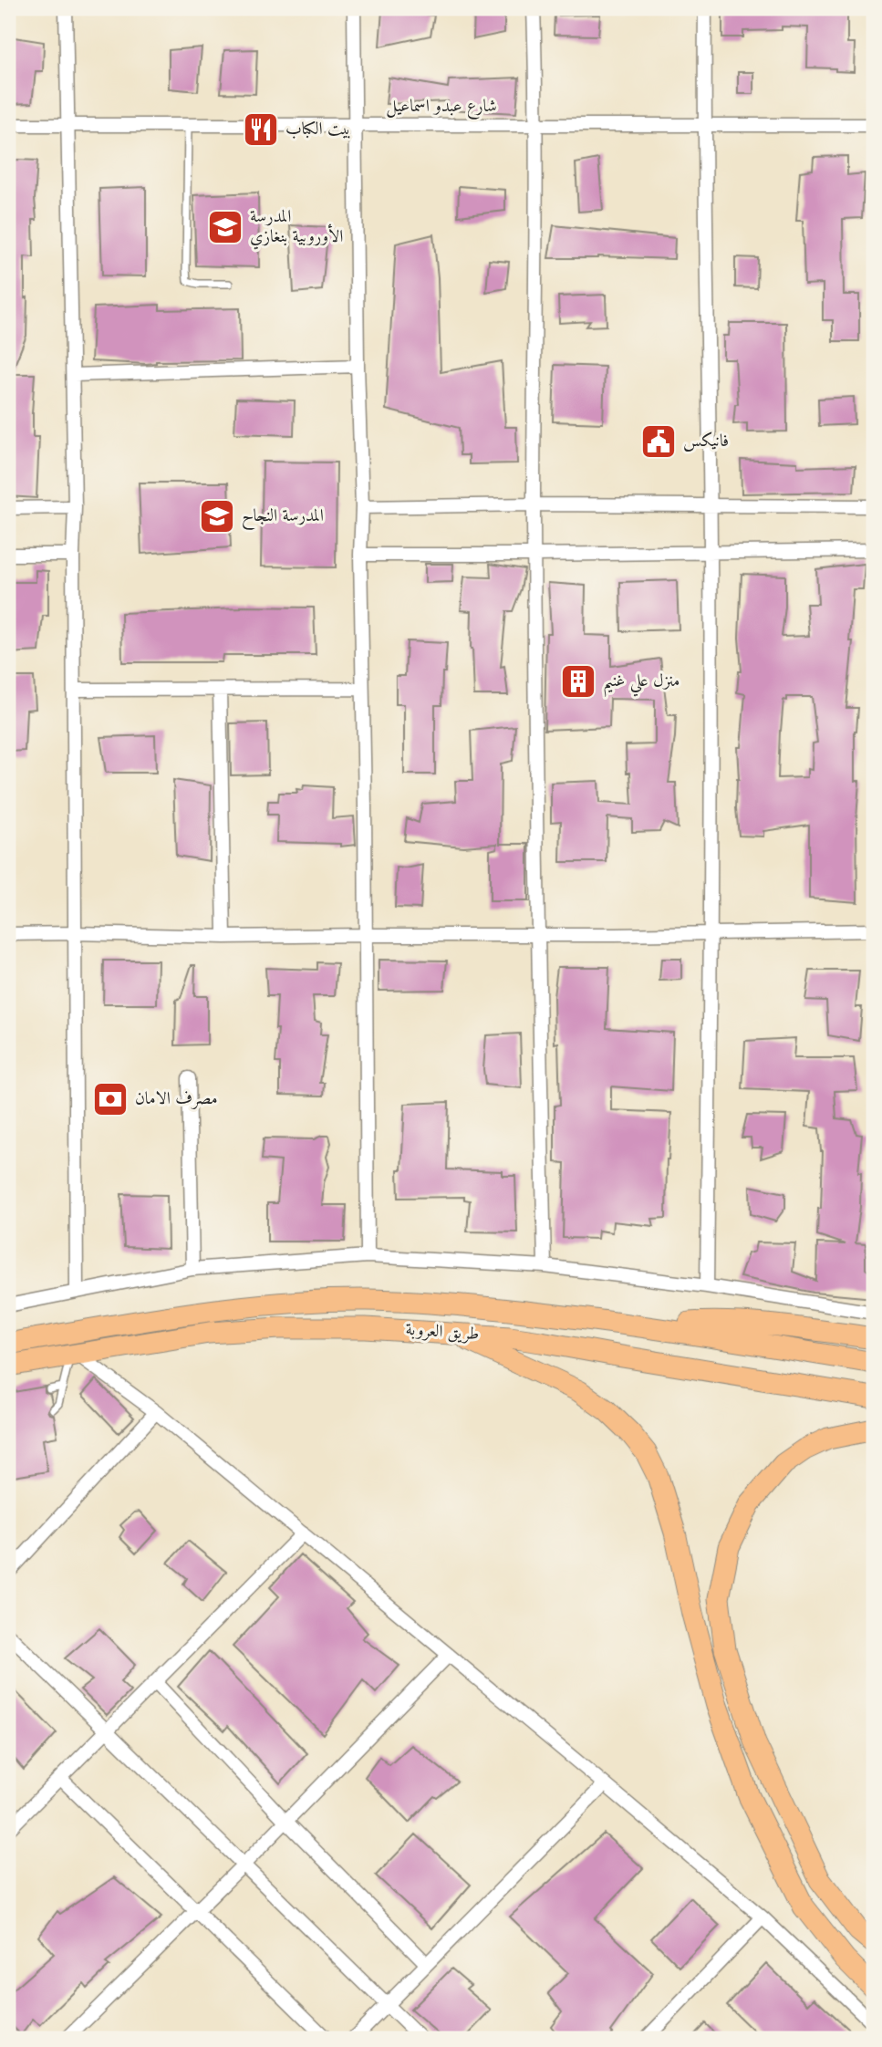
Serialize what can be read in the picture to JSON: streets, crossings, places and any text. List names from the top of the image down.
{
  "streets": {
    "highway": ["طريق العروبة"],
    "street": ["شارع عبدو اسماعيل"]
  },
  "places": {
    "restaurant": ["بيت الكباب"],
    "school or university": ["المدرسة الأوروبية بنغازي", "المدرسة النجاح"],
    "public building": ["فانيكس"],
    "building": ["منزل علي غنيم"],
    "bank": ["مصرف الامان"]
  }
}
